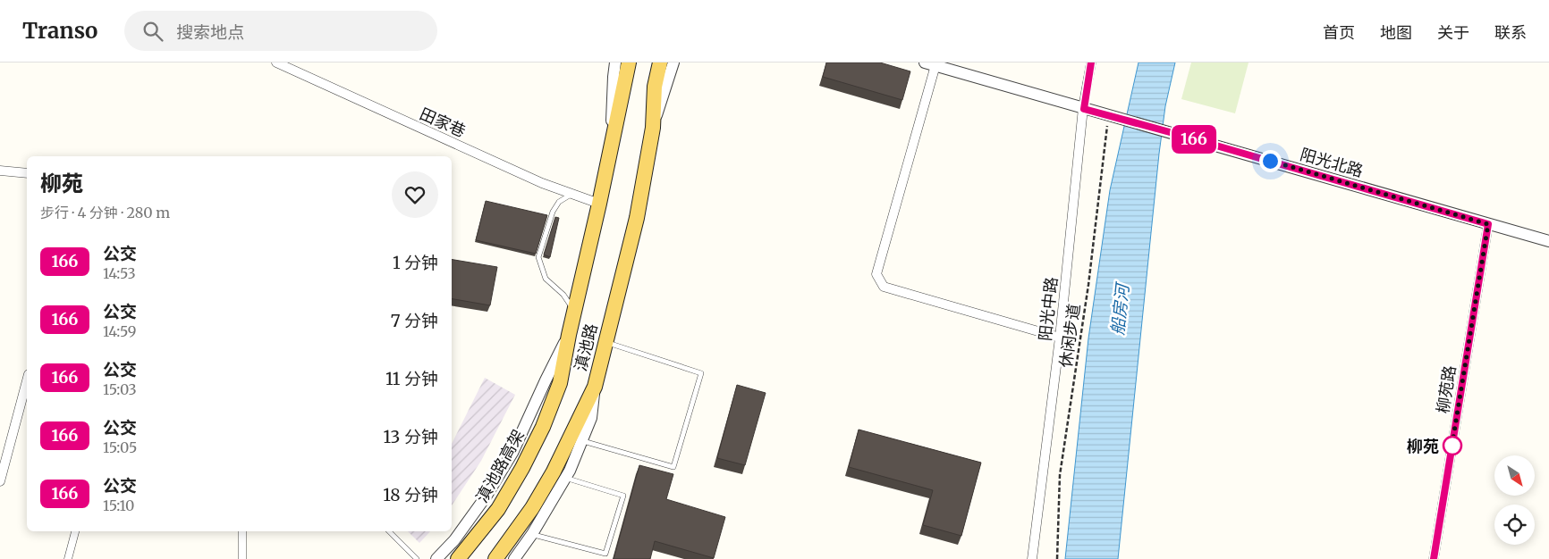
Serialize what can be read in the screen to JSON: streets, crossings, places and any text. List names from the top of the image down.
{
  "streets": {
    "main road": ["滇池路", "滇池路高架"],
    "street": [
      "田家巷",
      "阳光北路",
      "阳光中路",
      "柳苑路"
    ],
    "path": ["休闲步道"]
  },
  "crossings": [
    ["田家巷", "滇池路"],
    ["阳光北路", "阳光中路"],
    ["阳光北路", "休闲步道"],
    ["阳光北路", "柳苑路"],
    ["滇池路", "滇池路高架"]
  ],
  "water": ["船房河"],
  "places": ["柳苑"],
  "lines": ["bus line 166"],
  "north": "bottom right",
  "page": {
    "header": "Transo",
    "search": "搜索地点",
    "nav": [
      "首页",
      "地图",
      "关于",
      "联系"
    ],
    "on_map": "166",
    "heading": ["柳苑", "步行 · 4 分钟 · 280 m"],
    "list": [
      {
        "mark": "166",
        "name": "公交",
        "note": "14:53",
        "value": "1 分钟"
      },
      {
        "mark": "166",
        "name": "公交",
        "note": "14:59",
        "value": "7 分钟"
      },
      {
        "mark": "166",
        "name": "公交",
        "note": "15:03",
        "value": "11 分钟"
      },
      {
        "mark": "166",
        "name": "公交",
        "note": "15:05",
        "value": "13 分钟"
      },
      {
        "mark": "166",
        "name": "公交",
        "note": "15:10",
        "value": "18 分钟"
      }
    ]
  }
}
